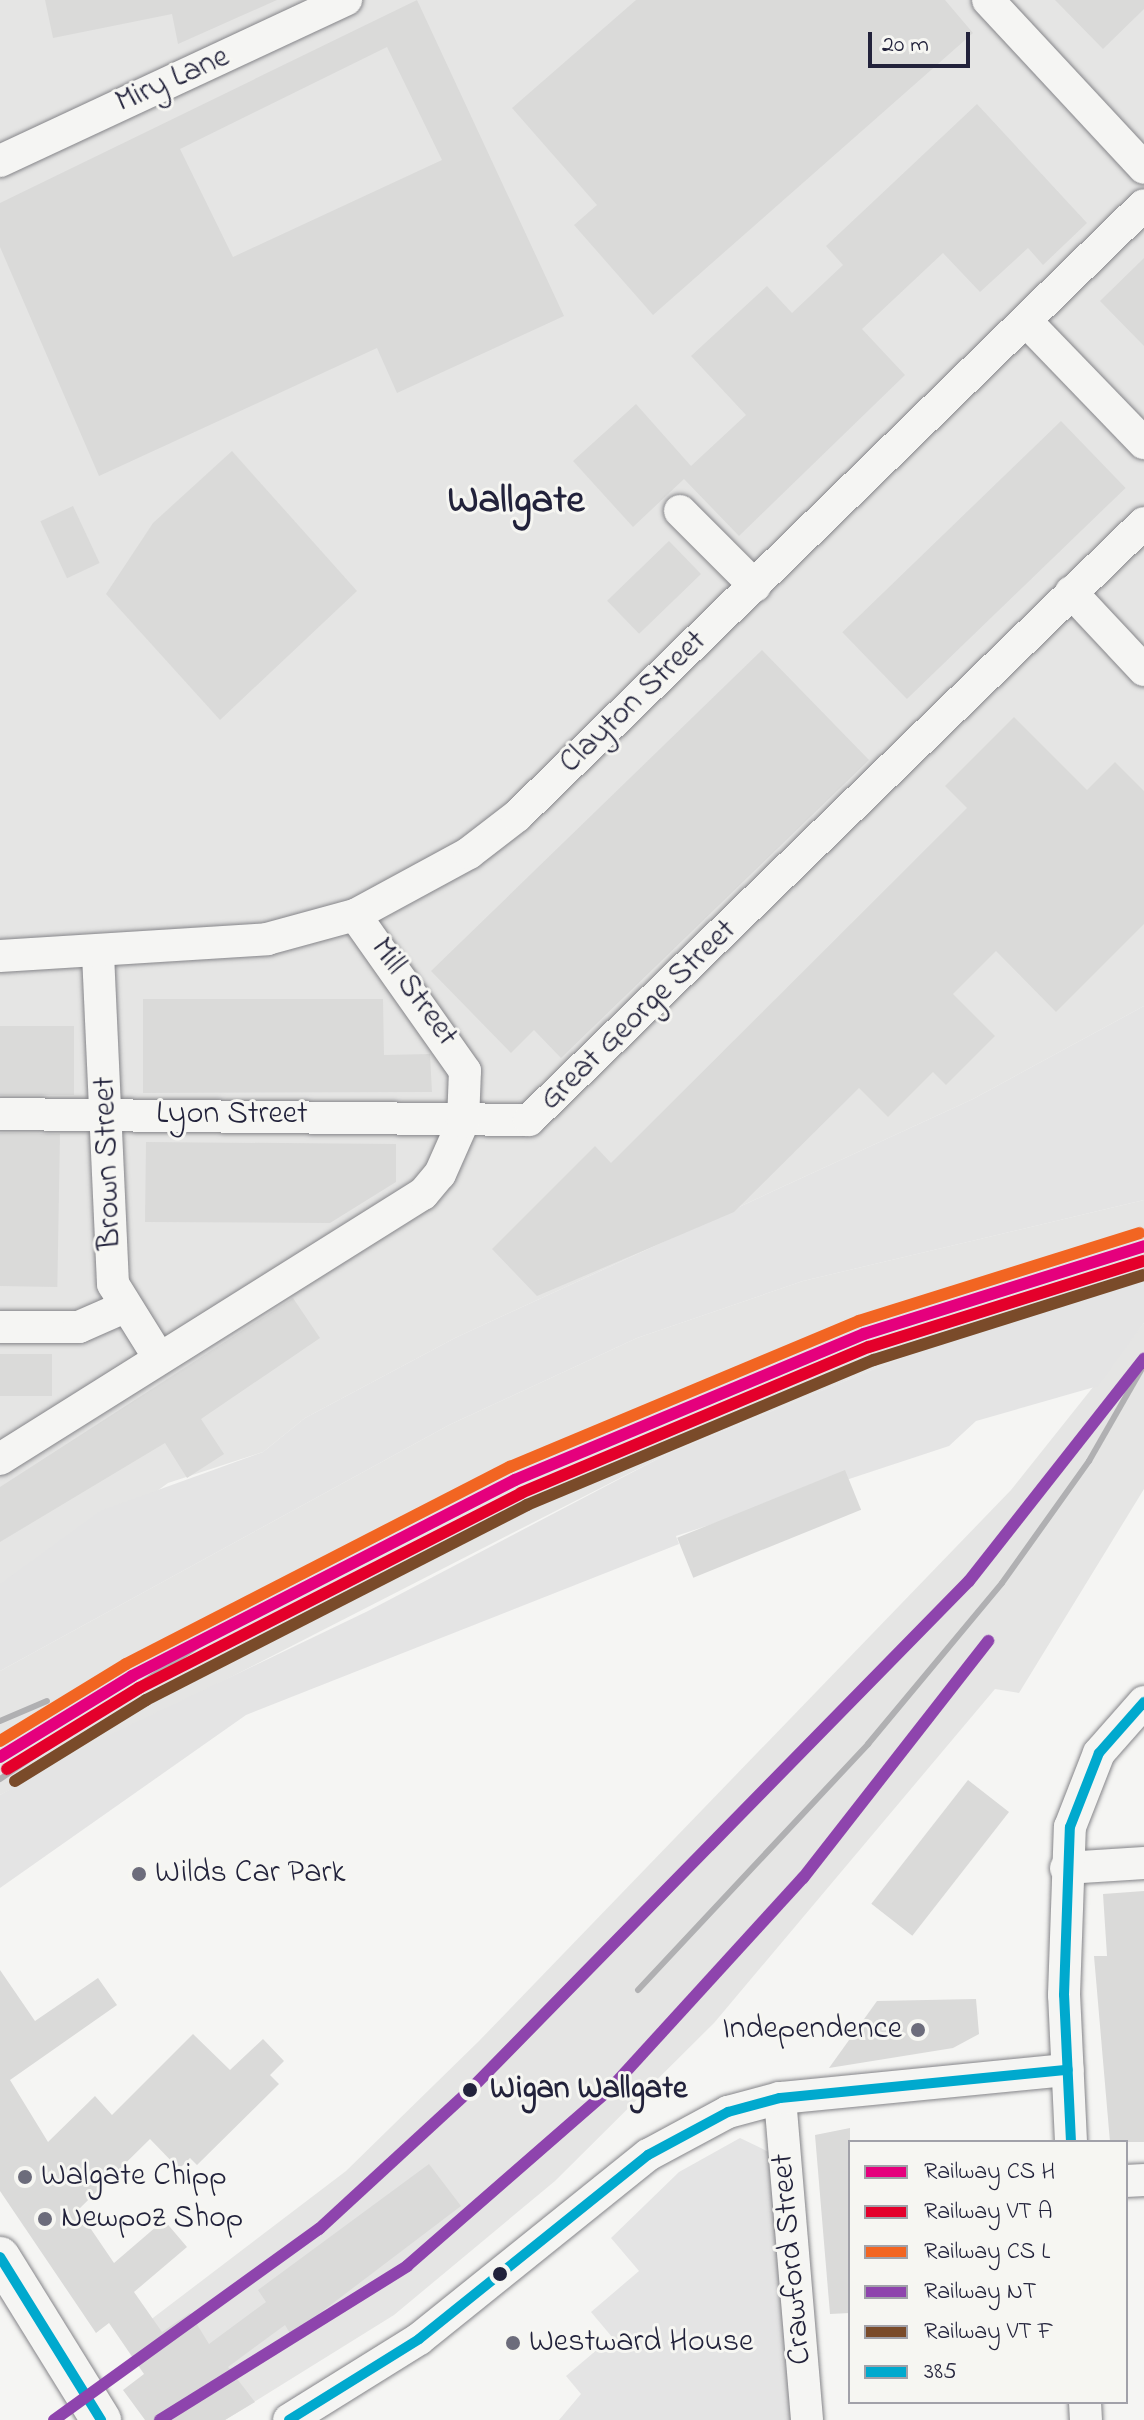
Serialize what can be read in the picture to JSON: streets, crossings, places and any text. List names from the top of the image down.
{
  "streets": {
    "street": [
      "Miry Lane",
      "Clayton Street",
      "Mill Street",
      "Great George Street",
      "Lyon Street",
      "Brown Street",
      "Crawford Street"
    ]
  },
  "crossings": [
    ["Clayton Street", "Mill Street"],
    ["Clayton Street", "Brown Street"],
    ["Mill Street", "Great George Street"],
    ["Mill Street", "Lyon Street"],
    ["Great George Street", "Lyon Street"],
    ["Lyon Street", "Brown Street"]
  ],
  "districts": ["Wallgate"],
  "places": [
    "Wilds Car Park",
    "Independence",
    "Wigan Wallgate",
    "Walgate Chipp",
    "Newpoz Shop",
    "Westward House"
  ],
  "lines": ["rail line NT", "transit line 385"],
  "legend": [
    "Railway CS H",
    "Railway VT A",
    "Railway CS L",
    "Railway NT",
    "Railway VT F",
    "385"
  ],
  "scale_bar": "20 m"
}
